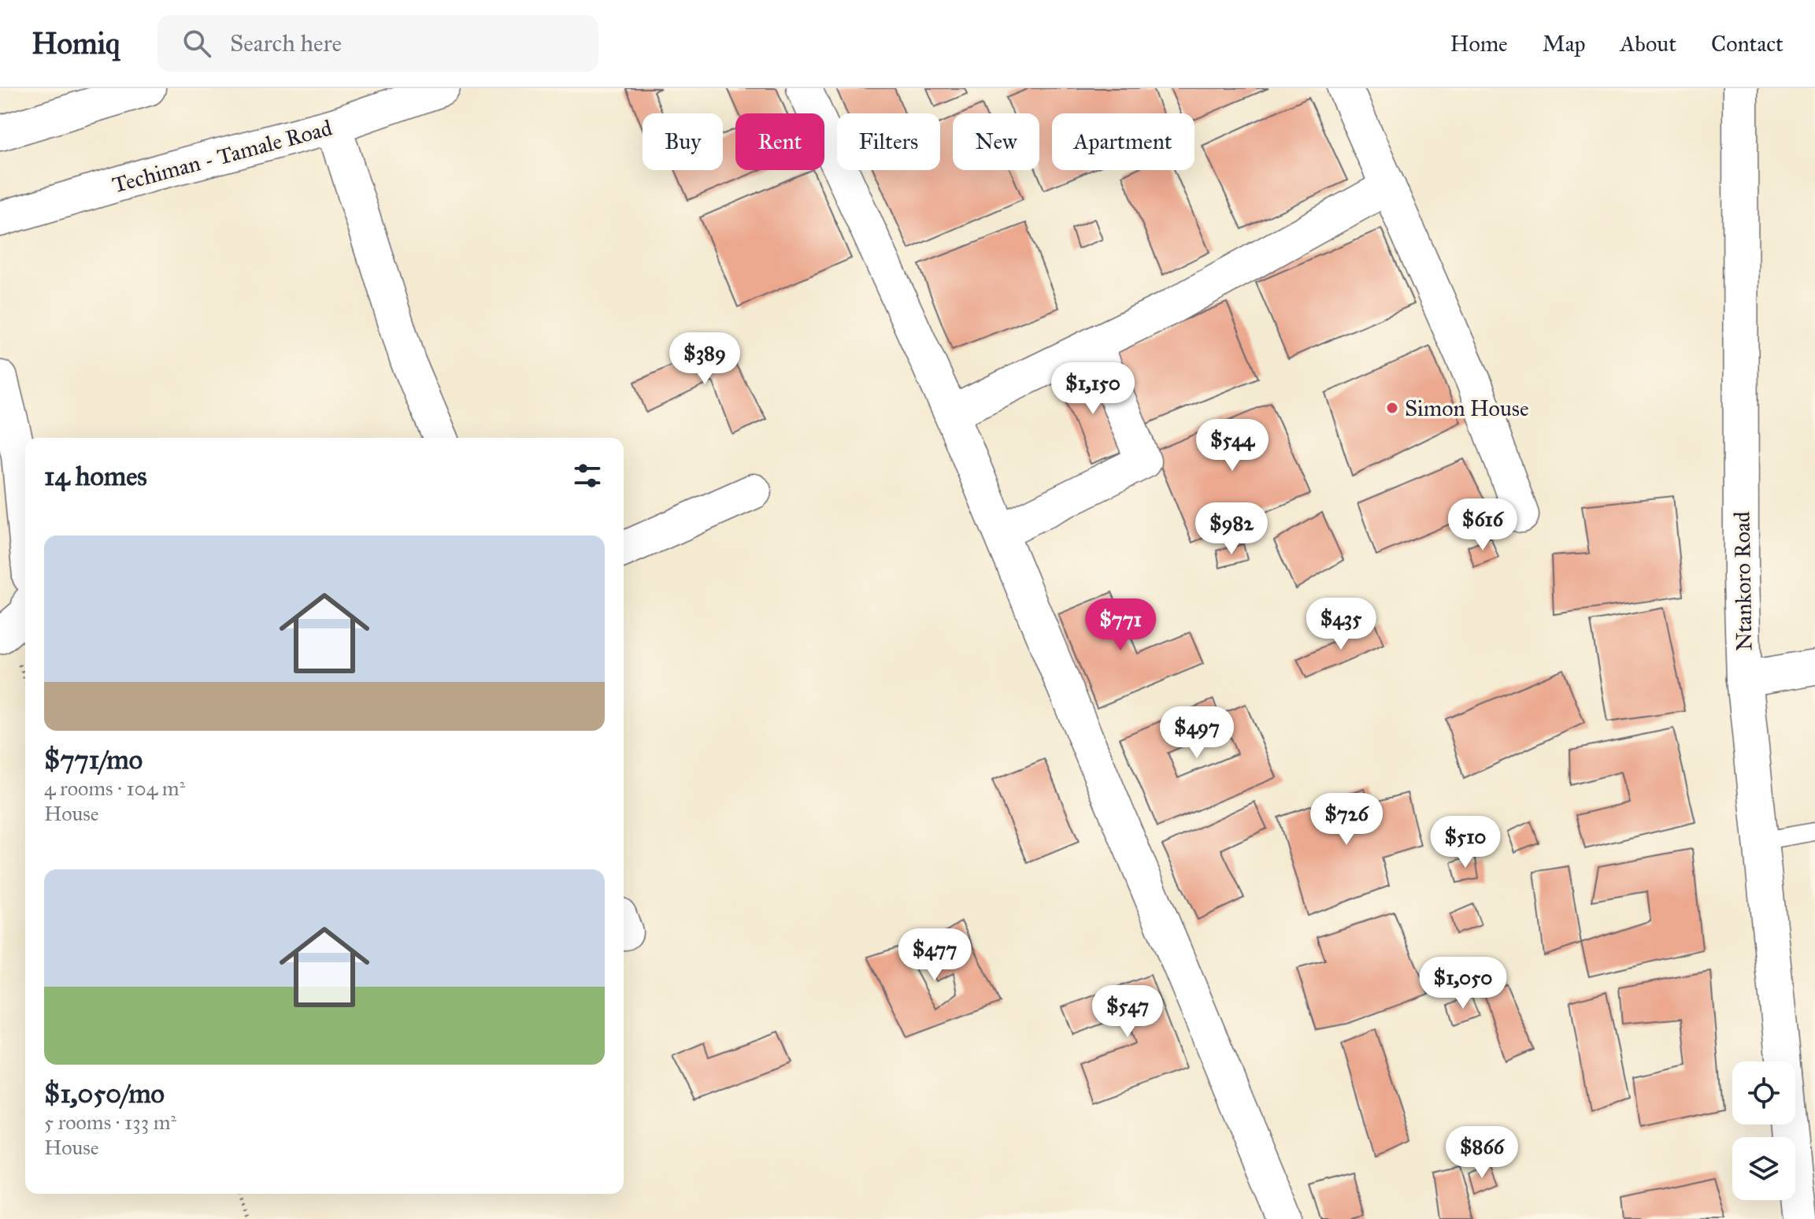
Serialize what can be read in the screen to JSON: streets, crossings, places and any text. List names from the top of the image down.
{
  "streets": {
    "main road": ["Techiman - Tamale Road", "Ntankoro Road"]
  },
  "places": ["Simon House"],
  "page": {
    "header": "Homiq",
    "search": "Search here",
    "nav": [
      "Home",
      "Map",
      "About",
      "Contact"
    ],
    "chip": [
      "Buy",
      "Rent",
      "Filters",
      "New",
      "Apartment"
    ],
    "price": [
      "$389",
      "$1,150",
      "$544",
      "$616",
      "$982",
      "$435",
      "$771",
      "$497",
      "$726",
      "$510",
      "$477",
      "$1,050",
      "$547",
      "$866"
    ],
    "heading": "14 homes",
    "list": [
      {
        "name": "$771/mo",
        "note": "4 rooms · 104 m² · House"
      },
      {
        "name": "$1,050/mo",
        "note": "5 rooms · 133 m² · House"
      }
    ]
  }
}
